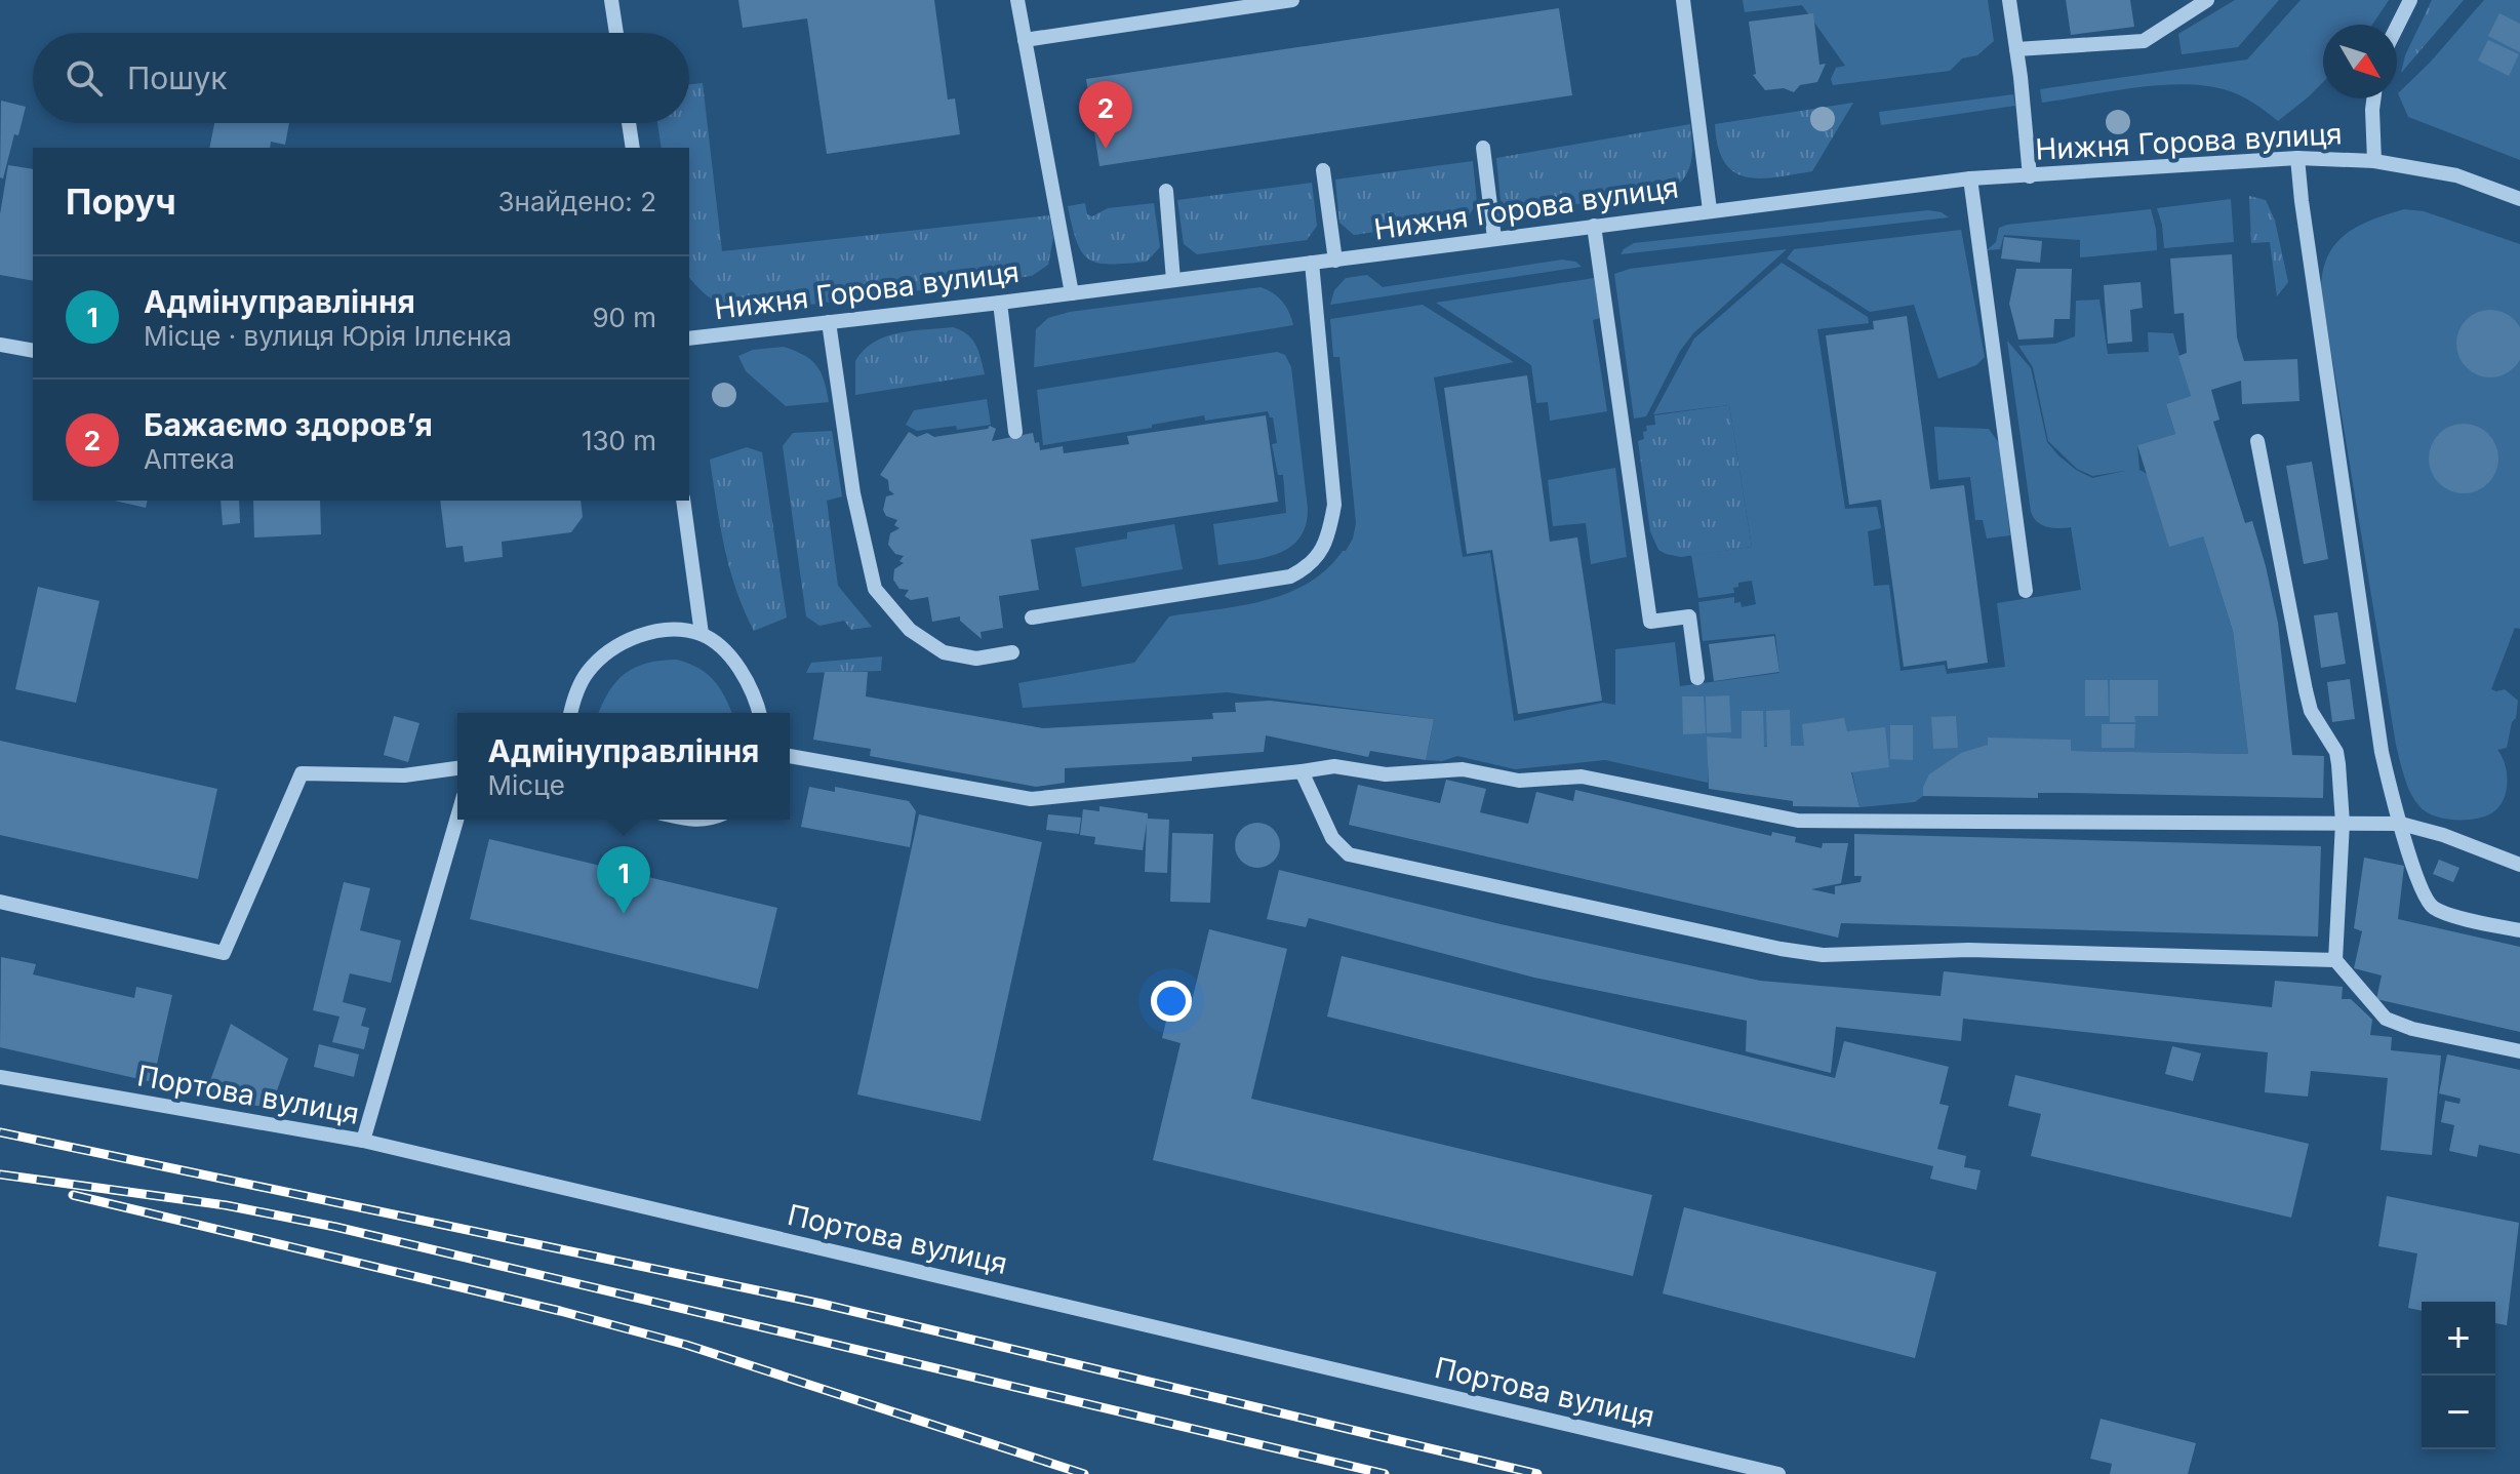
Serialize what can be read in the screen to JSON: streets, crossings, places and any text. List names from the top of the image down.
{
  "streets": {
    "street": ["Нижня Горова вулиця", "Портова вулиця"]
  },
  "north": "bottom right",
  "page": {
    "search": "Пошук",
    "pins": ["2", "1"],
    "heading": ["Поруч", "Знайдено: 2"],
    "list": [
      {
        "mark": "1",
        "name": "Адмінуправління",
        "note": "Місце · вулиця Юрія Іллєнка",
        "value": "90 m"
      },
      {
        "mark": "2",
        "name": "Бажаємо здоровʼя",
        "note": "Аптека",
        "value": "130 m"
      }
    ],
    "popup": ["Адмінуправління", "Місце"],
    "map_buttons": ["+", "−"]
  }
}
